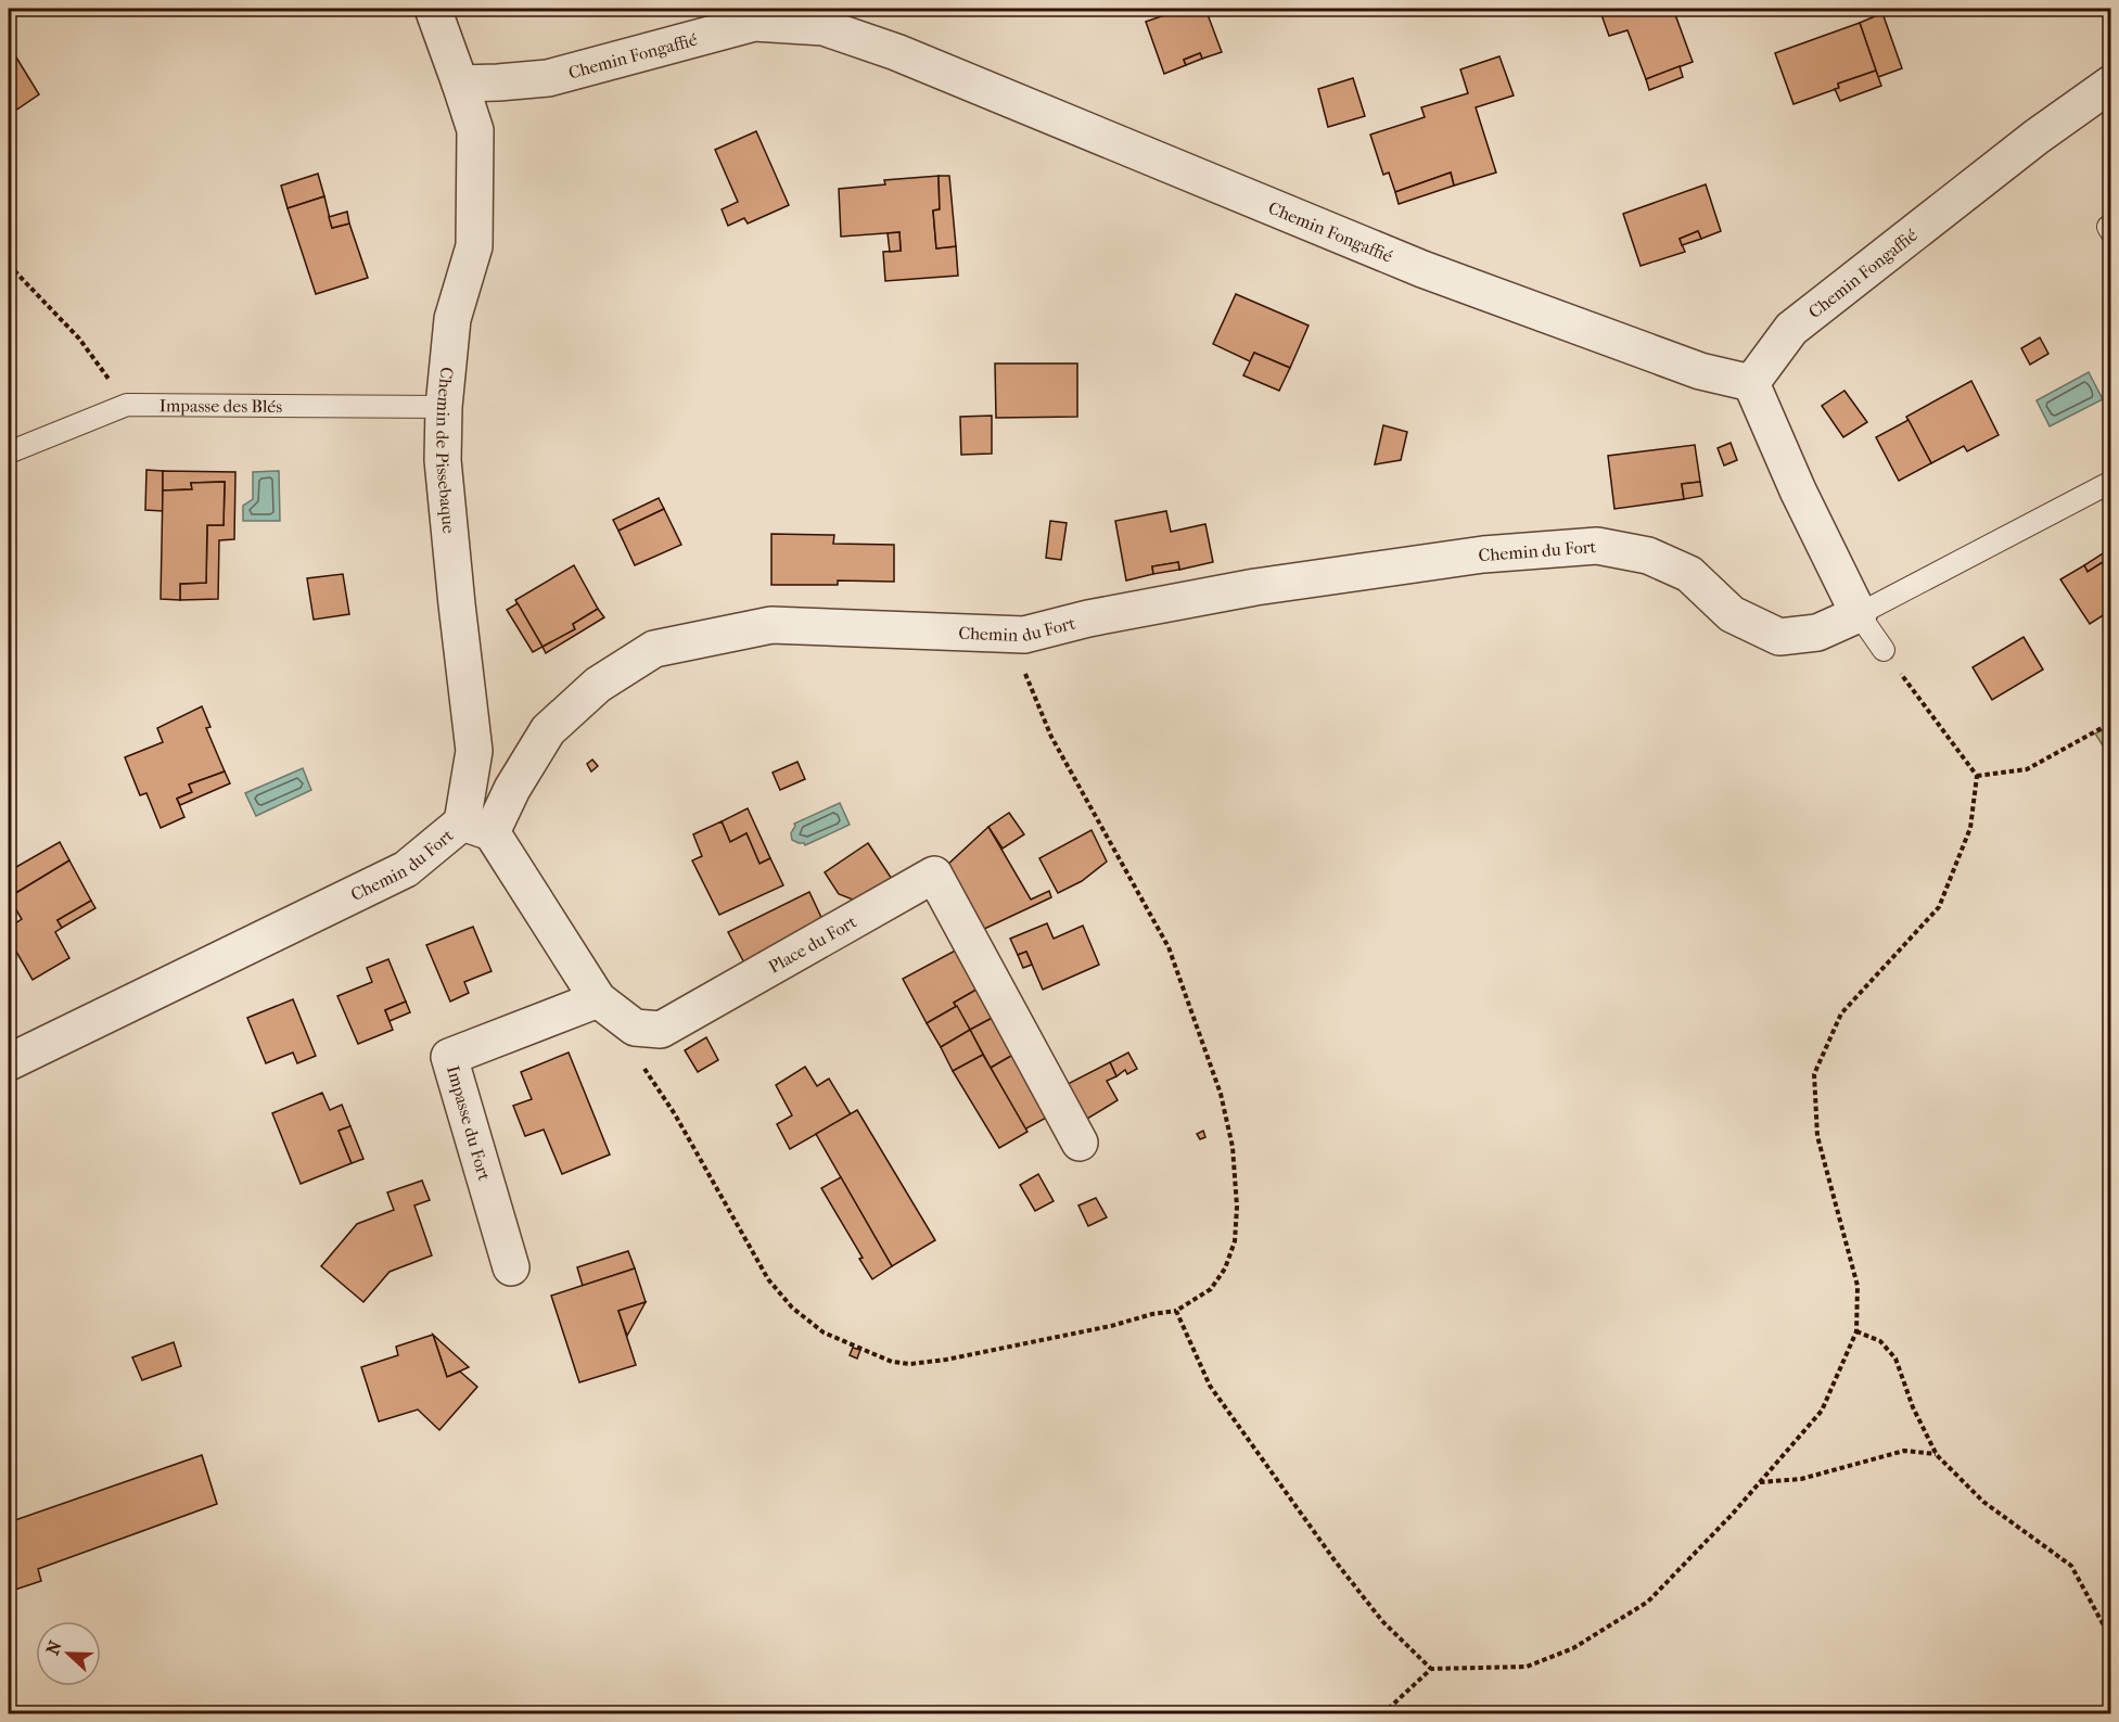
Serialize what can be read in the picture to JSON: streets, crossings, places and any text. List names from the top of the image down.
{
  "streets": {
    "street": [
      "Chemin Fongaffié",
      "Chemin de Pissebaque",
      "Chemin du Fort",
      "Place du Fort",
      "Impasse du Fort"
    ],
    "lane": ["Impasse des Blés"]
  },
  "crossings": [
    ["Chemin Fongaffié", "Chemin de Pissebaque"],
    ["Impasse des Blés", "Chemin de Pissebaque"],
    ["Chemin de Pissebaque", "Chemin du Fort"]
  ],
  "north": "left"
}
